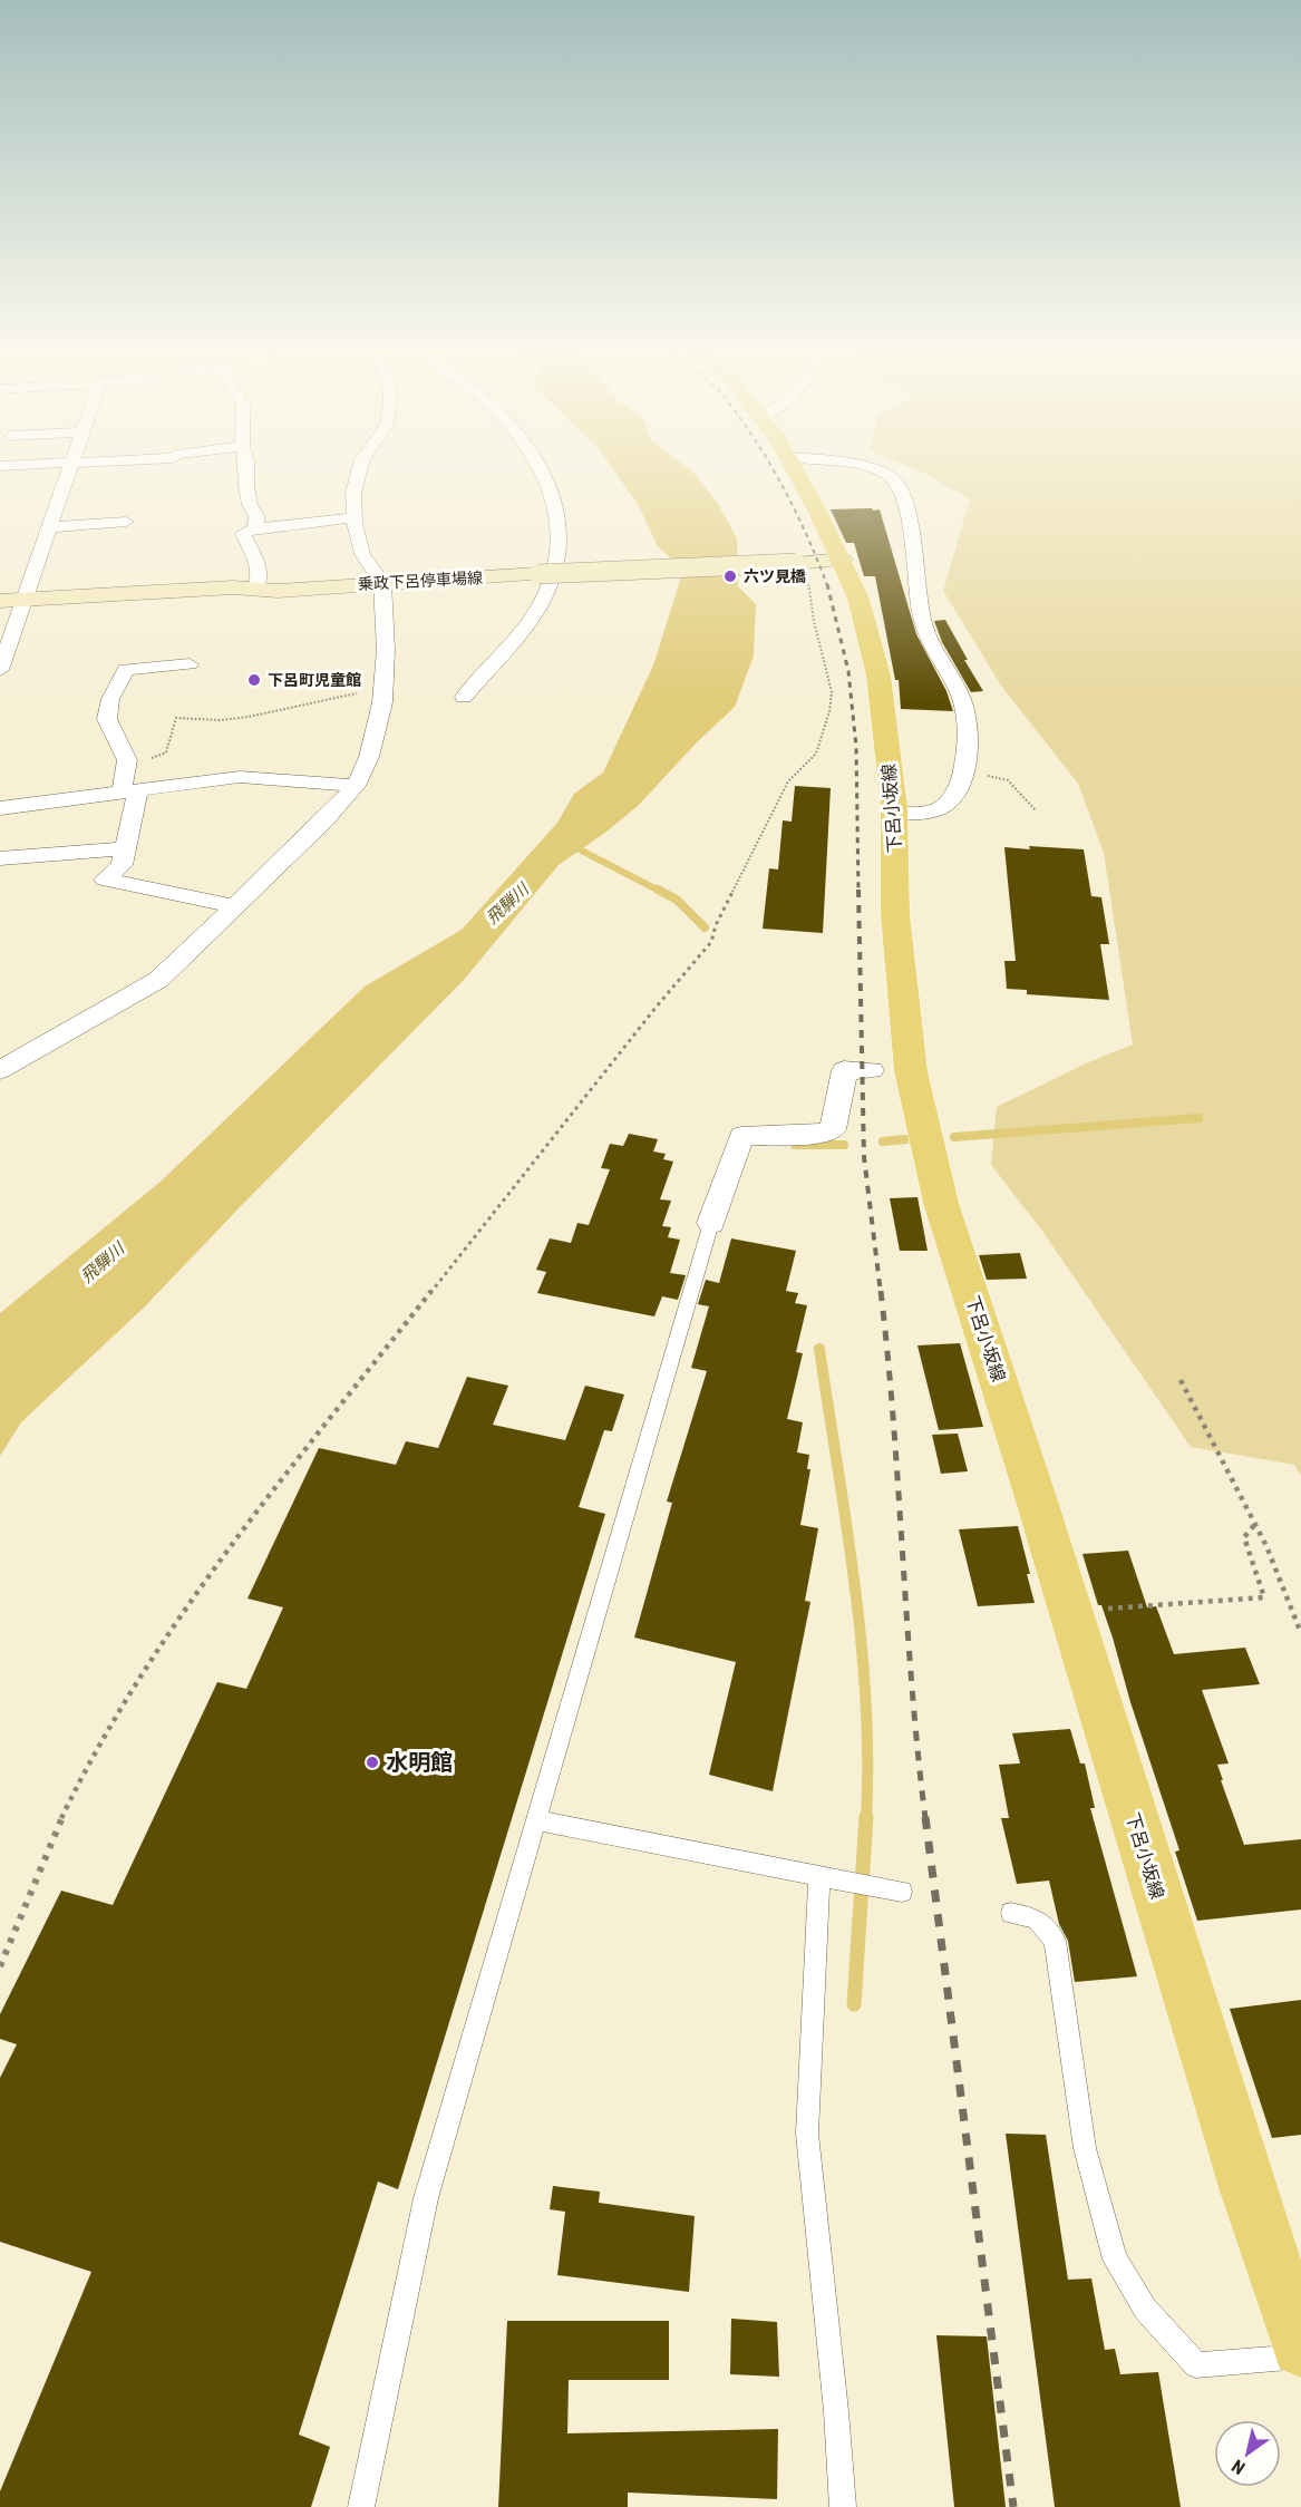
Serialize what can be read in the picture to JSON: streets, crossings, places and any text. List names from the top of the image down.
{
  "streets": {
    "main road": ["乗政下呂停車場線", "下呂小坂線"]
  },
  "crossings": [
    ["乗政下呂停車場線", "下呂小坂線"]
  ],
  "water": ["飛騨川"],
  "places": ["六ツ見橋", "下呂町児童館", "水明館"],
  "north": "bottom left"
}
